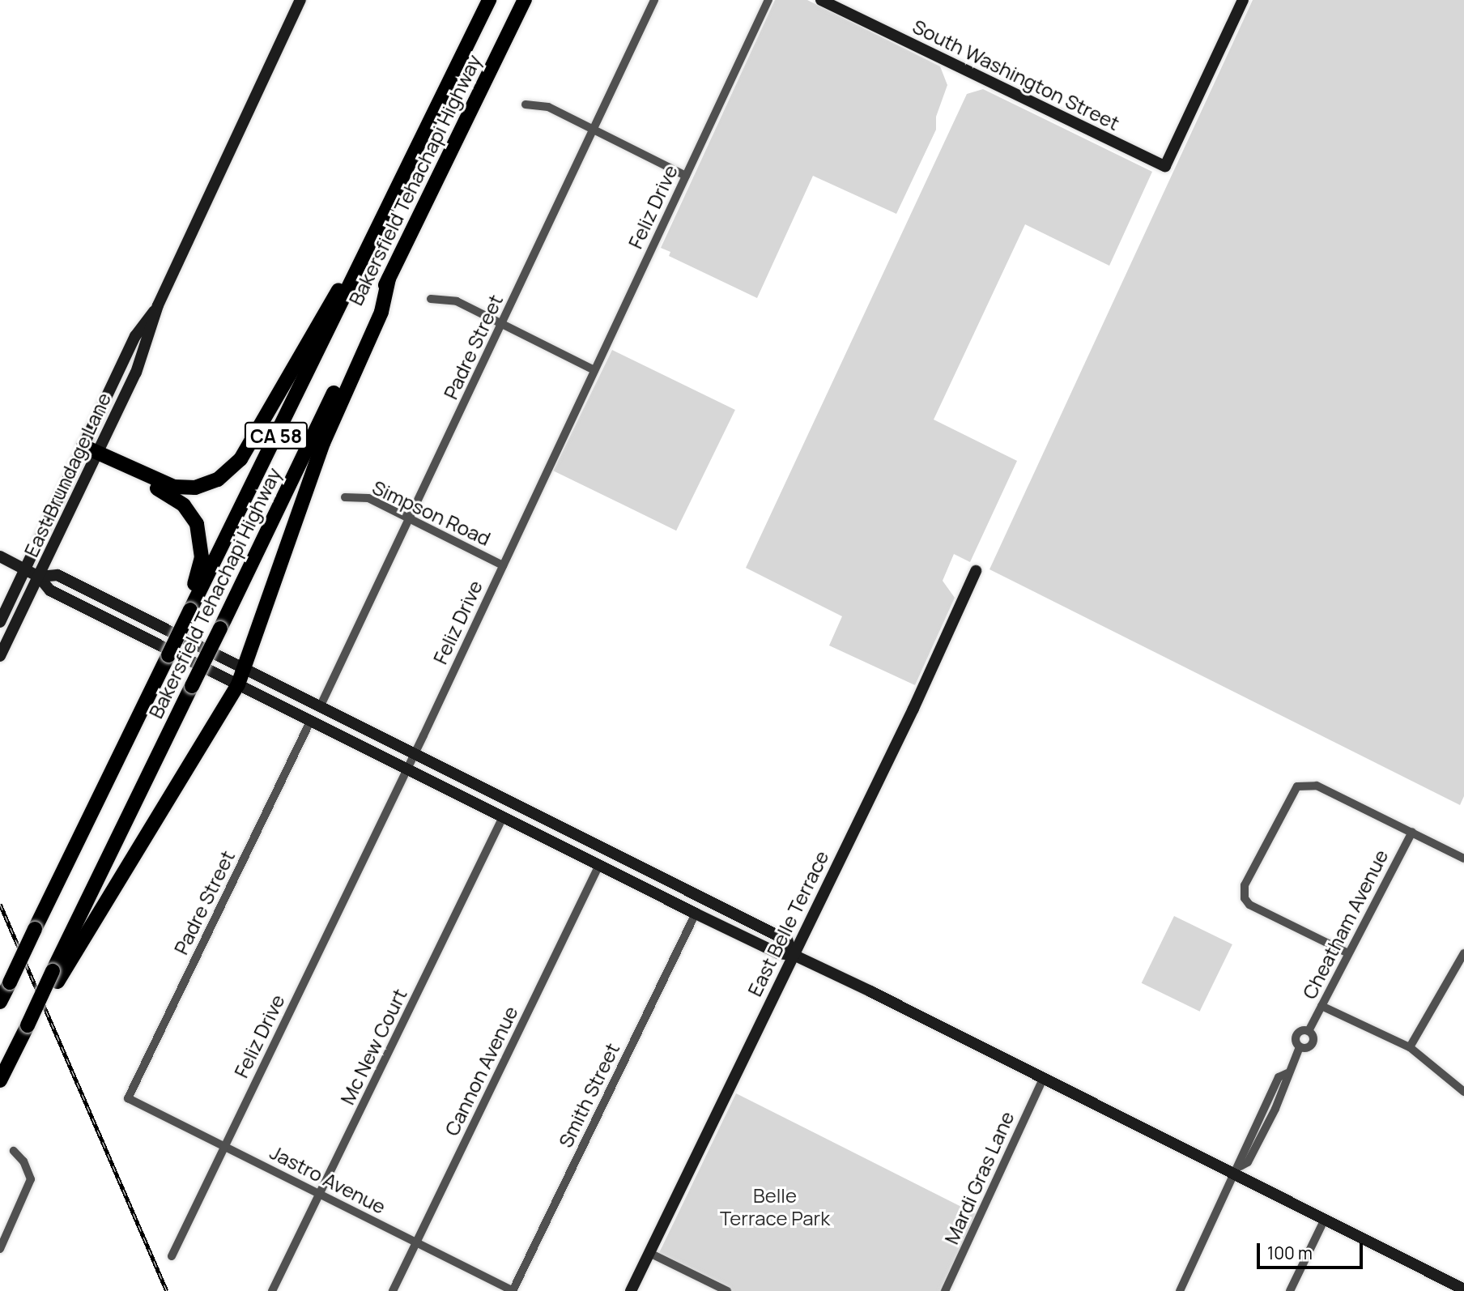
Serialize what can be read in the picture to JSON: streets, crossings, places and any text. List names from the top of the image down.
{
  "streets": {
    "highway": ["Bakersfield Tehachapi Highway", "CA 58"],
    "street": [
      "South Washington Street",
      "Feliz Drive",
      "Padre Street",
      "East Brundage Lane",
      "Simpson Road",
      "East Belle Terrace",
      "Cheatham Avenue",
      "Mc New Court",
      "Cannon Avenue",
      "Smith Street",
      "Mardi Gras Lane",
      "Jastro Avenue"
    ]
  },
  "crossings": [
    ["Feliz Drive", "Simpson Road"],
    ["Feliz Drive", "Jastro Avenue"],
    ["Padre Street", "Simpson Road"],
    ["Padre Street", "Jastro Avenue"],
    ["Mc New Court", "Jastro Avenue"],
    ["Cannon Avenue", "Jastro Avenue"],
    ["Smith Street", "Jastro Avenue"]
  ],
  "parks": ["Belle Terrace Park"],
  "scale_bar": "100 m"
}
